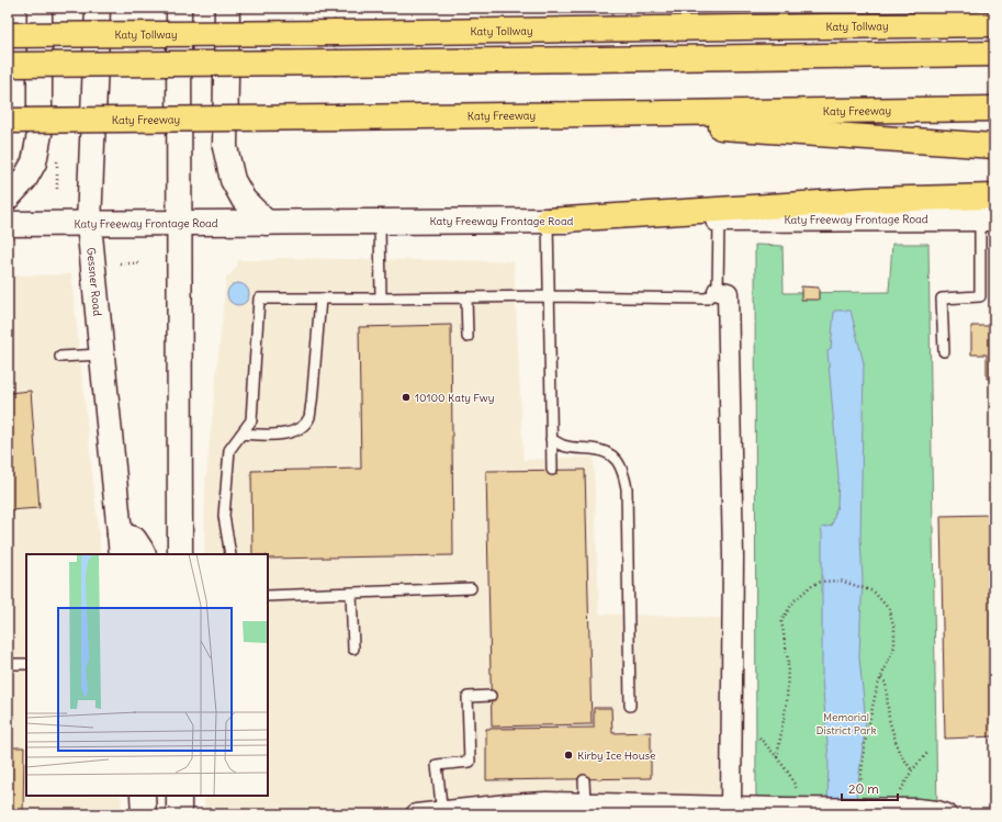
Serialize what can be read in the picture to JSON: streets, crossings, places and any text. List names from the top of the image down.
{
  "streets": {
    "highway": ["Katy Tollway", "Katy Freeway"],
    "main road": ["Katy Freeway Frontage Road", "Gessner Road"]
  },
  "crossings": [
    ["Katy Freeway Frontage Road", "Gessner Road"]
  ],
  "parks": ["Memorial District Park"],
  "places": ["10100 Katy Fwy", "Kirby Ice House"],
  "scale_bar": "20 m"
}
